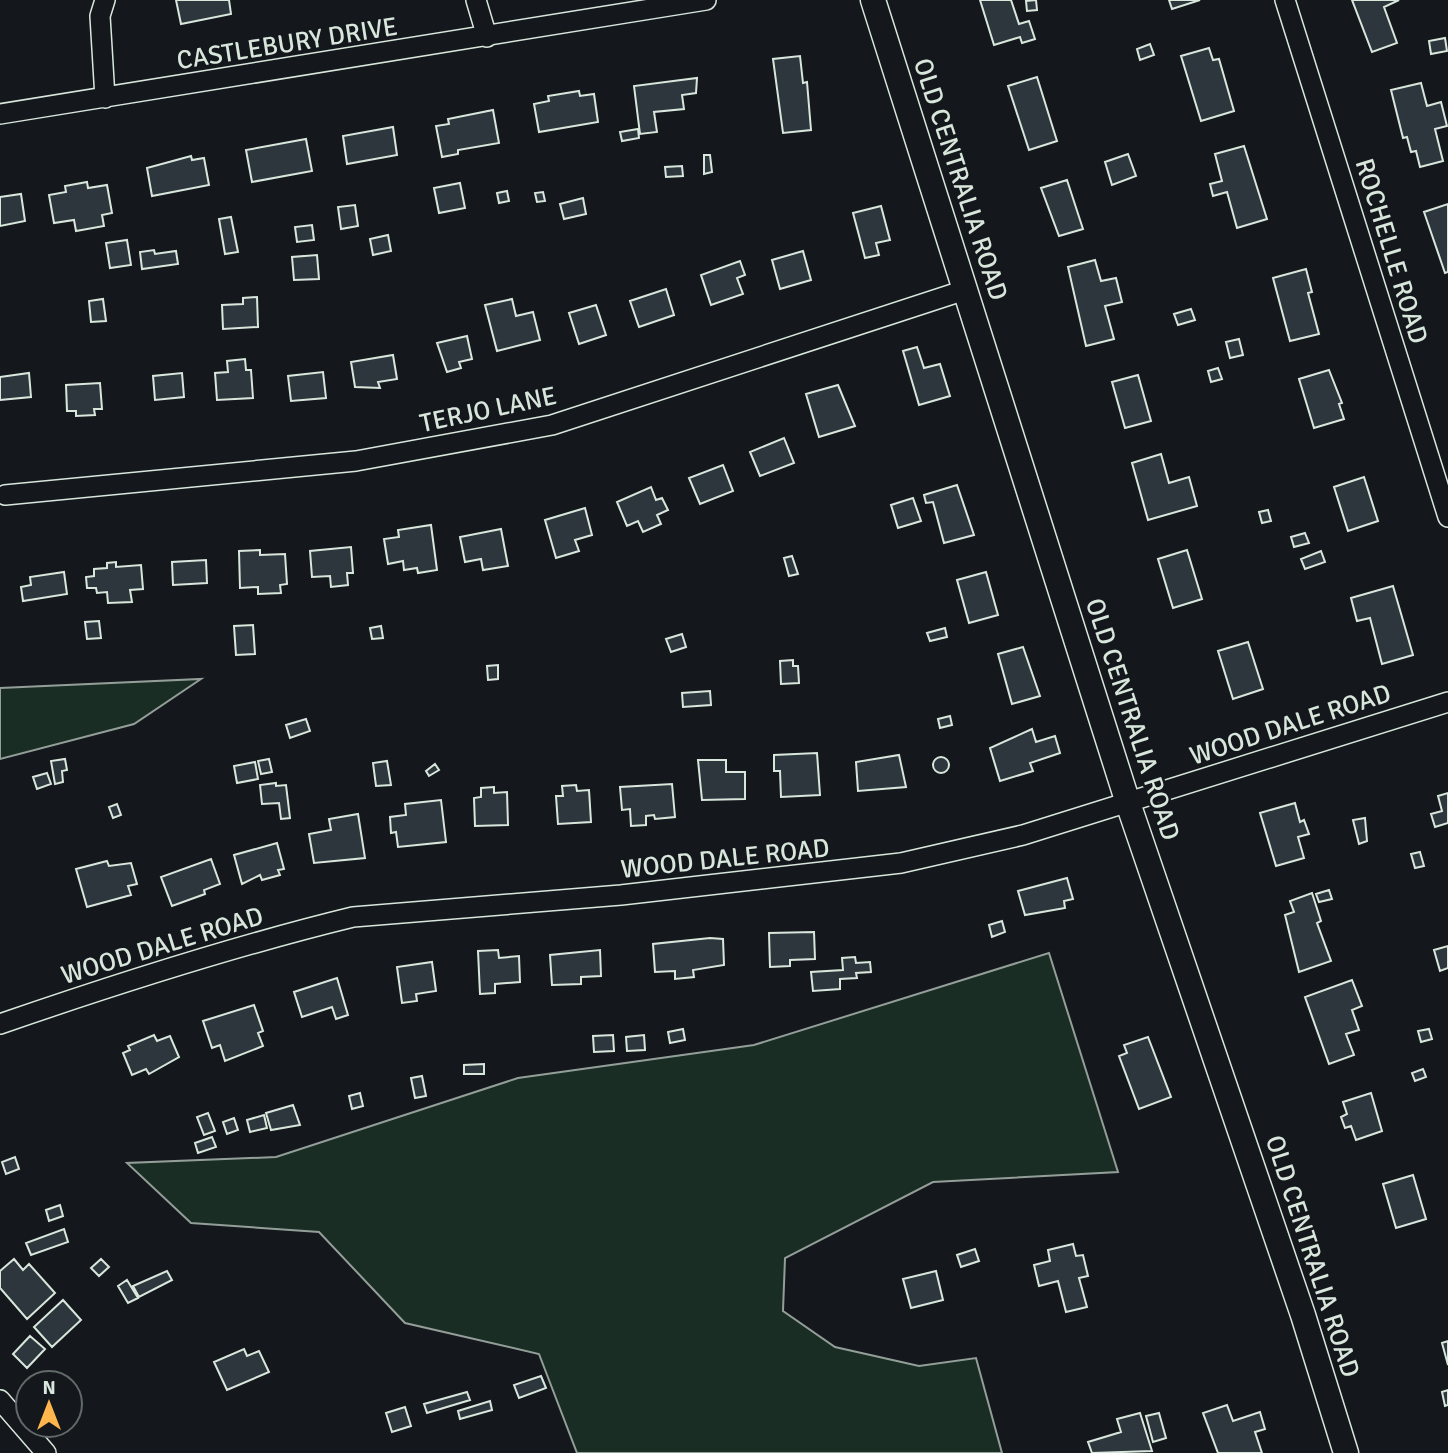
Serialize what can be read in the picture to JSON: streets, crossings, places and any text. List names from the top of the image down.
{
  "streets": {
    "street": [
      "CASTLEBURY DRIVE",
      "OLD CENTRALIA ROAD",
      "ROCHELLE ROAD",
      "TERJO LANE",
      "WOOD DALE ROAD"
    ]
  },
  "crossings": [
    ["OLD CENTRALIA ROAD", "TERJO LANE"],
    ["OLD CENTRALIA ROAD", "WOOD DALE ROAD"]
  ],
  "north": "top"
}
